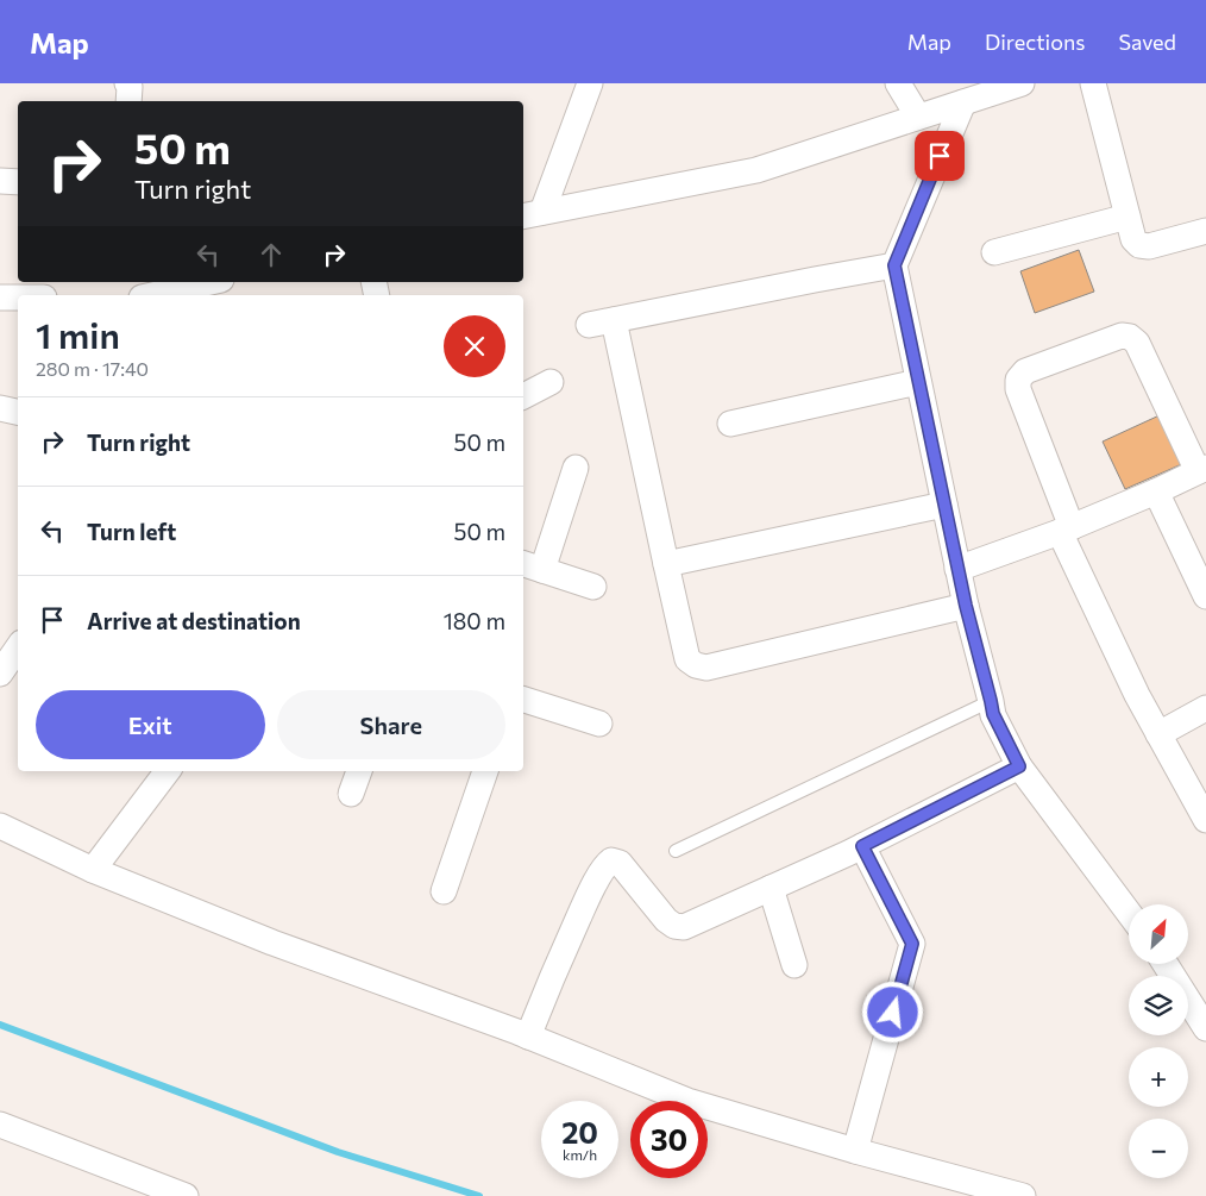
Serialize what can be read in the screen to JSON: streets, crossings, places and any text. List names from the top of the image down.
{
  "north": "top right",
  "page": {
    "header": "Map",
    "nav": ["Map", "Directions", "Saved"],
    "turn": ["50 m", "Turn right"],
    "heading": ["1 min", "280 m · 17:40"],
    "list": [
      {
        "name": "Turn right",
        "value": "50 m"
      },
      {
        "name": "Turn left",
        "value": "50 m"
      },
      {
        "name": "Arrive at destination",
        "value": "180 m"
      }
    ],
    "buttons": ["Exit", "Share"],
    "map_buttons": ["+", "−"],
    "speed": "20 km/h",
    "limit": "30"
  }
}
